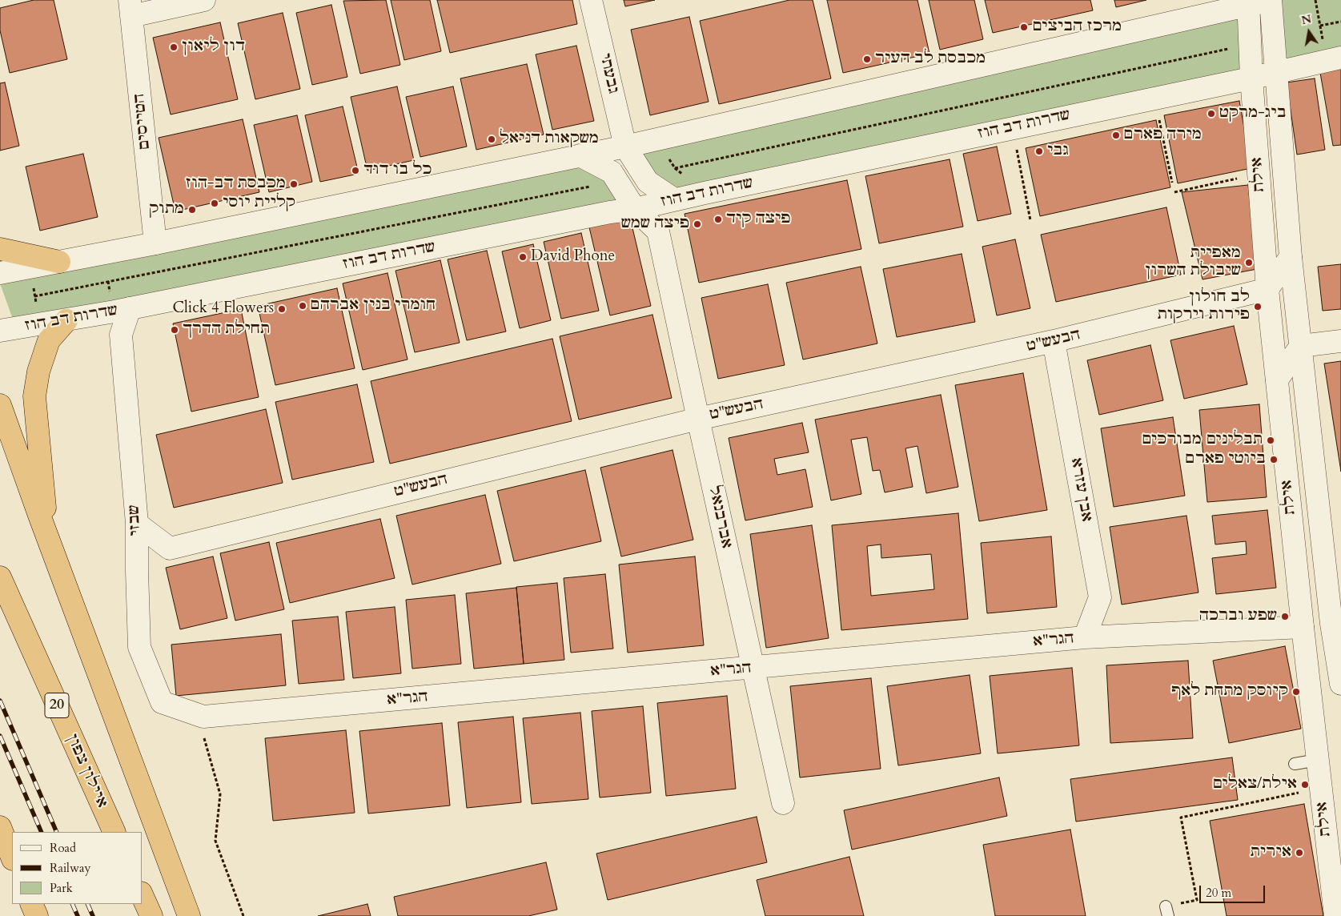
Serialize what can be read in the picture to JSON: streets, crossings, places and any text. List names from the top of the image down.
{
  "streets": {
    "highway": ["20", "איילון צפון"],
    "street": [
      "גבעתי",
      "הטייסים",
      "שדרות דב הוז",
      "אילת",
      "הבעש\"ט",
      "אבן עזרא",
      "אברבנאל",
      "שבזי",
      "הגר\"א"
    ]
  },
  "crossings": [
    ["גבעתי", "שדרות דב הוז"],
    ["שדרות דב הוז", "אילת"],
    ["שדרות דב הוז", "שבזי"],
    ["אילת", "הבעש\"ט"],
    ["אילת", "הגר\"א"],
    ["הבעש\"ט", "אבן עזרא"],
    ["הבעש\"ט", "אברבנאל"],
    ["הבעש\"ט", "שבזי"],
    ["אבן עזרא", "הגר\"א"],
    ["אברבנאל", "הגר\"א"],
    ["שבזי", "הגר\"א"]
  ],
  "places": [
    "מרכז הביצים",
    "דון ליאון",
    "מכבסת לב העיר",
    "ביג-מרקט",
    "מירה פארם",
    "משקאות דניאל",
    "גבי",
    "כל בו דוד",
    "מכבסת דב-הוז",
    "קליית יוסי",
    "מתוק",
    "פיצה קיד",
    "פיצה שמש",
    "David Phone",
    "מאפיית שיבולת השרון",
    "חומרי בנין אברהם",
    "לב חולון פירות וירקות",
    "Click 4 Flowers",
    "תחילת הדרך",
    "תבלינים מבורכים",
    "ביוטי פארם",
    "שפע וברכה",
    "קיוסק מתחת לאף",
    "אילת/צאלים",
    "אירית"
  ],
  "legend": ["Road", "Railway", "Park"],
  "scale_bar": "20 m",
  "north": "top"
}
